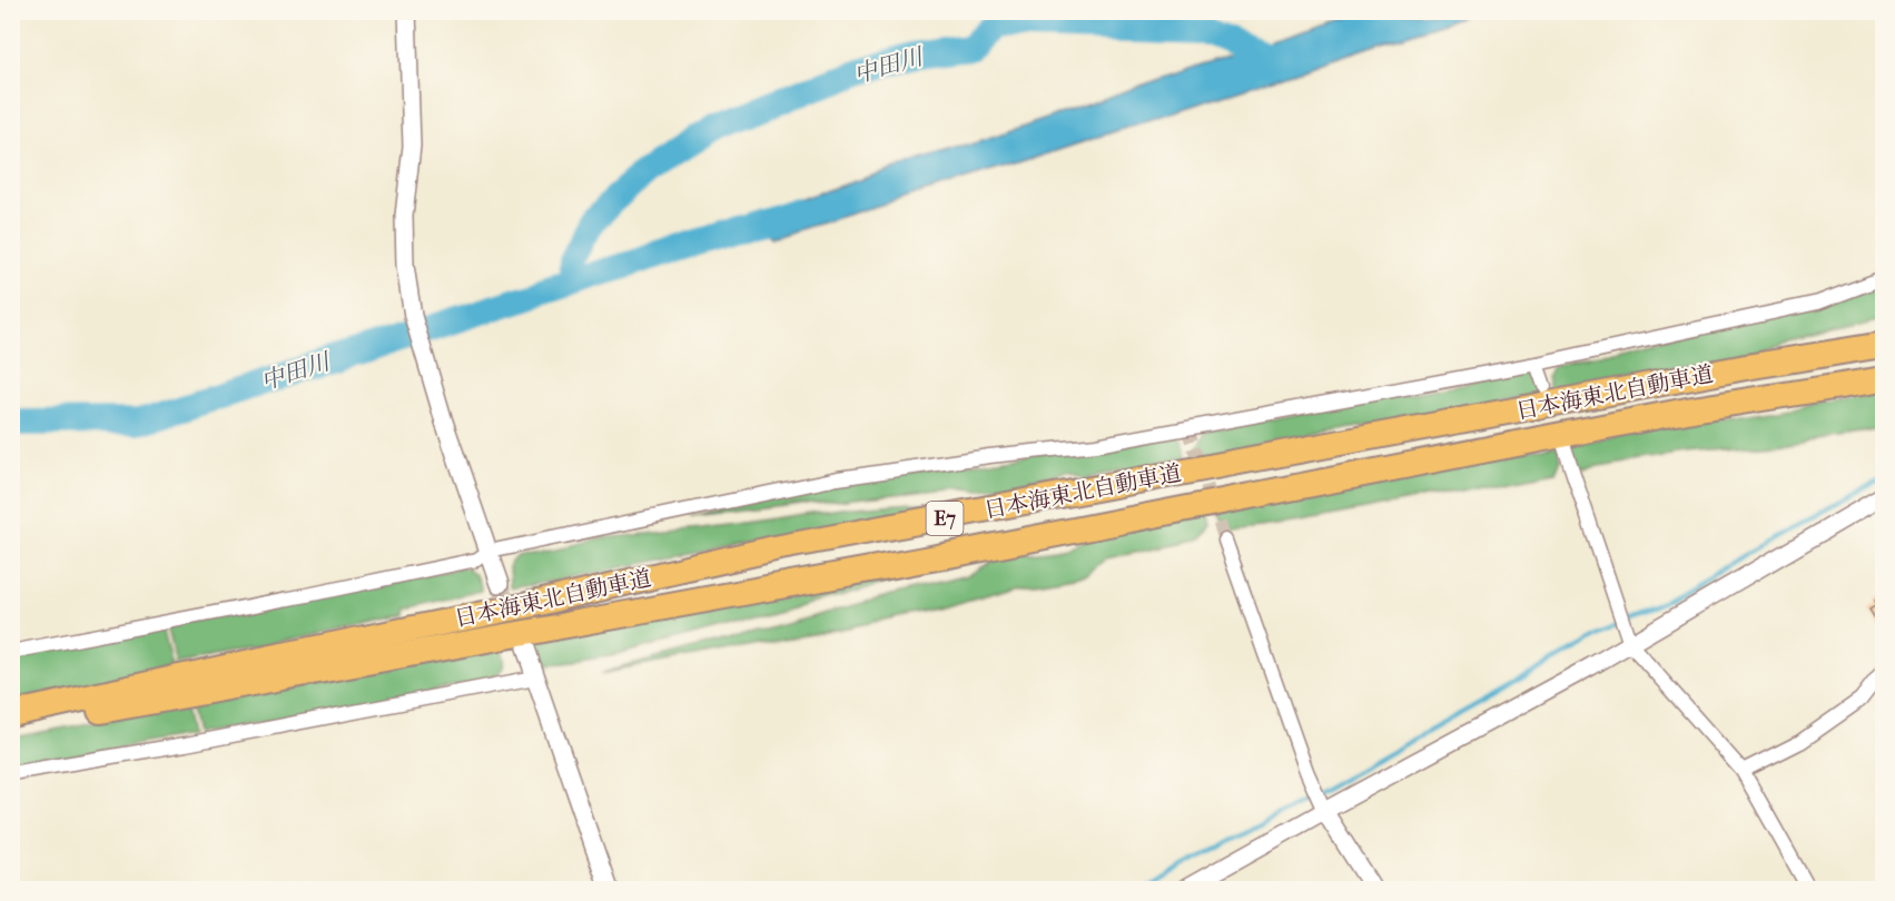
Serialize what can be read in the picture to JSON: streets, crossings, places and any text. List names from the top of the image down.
{
  "streets": {
    "highway": ["日本海東北自動車道", "E7"]
  },
  "water": ["中田川"]
}
